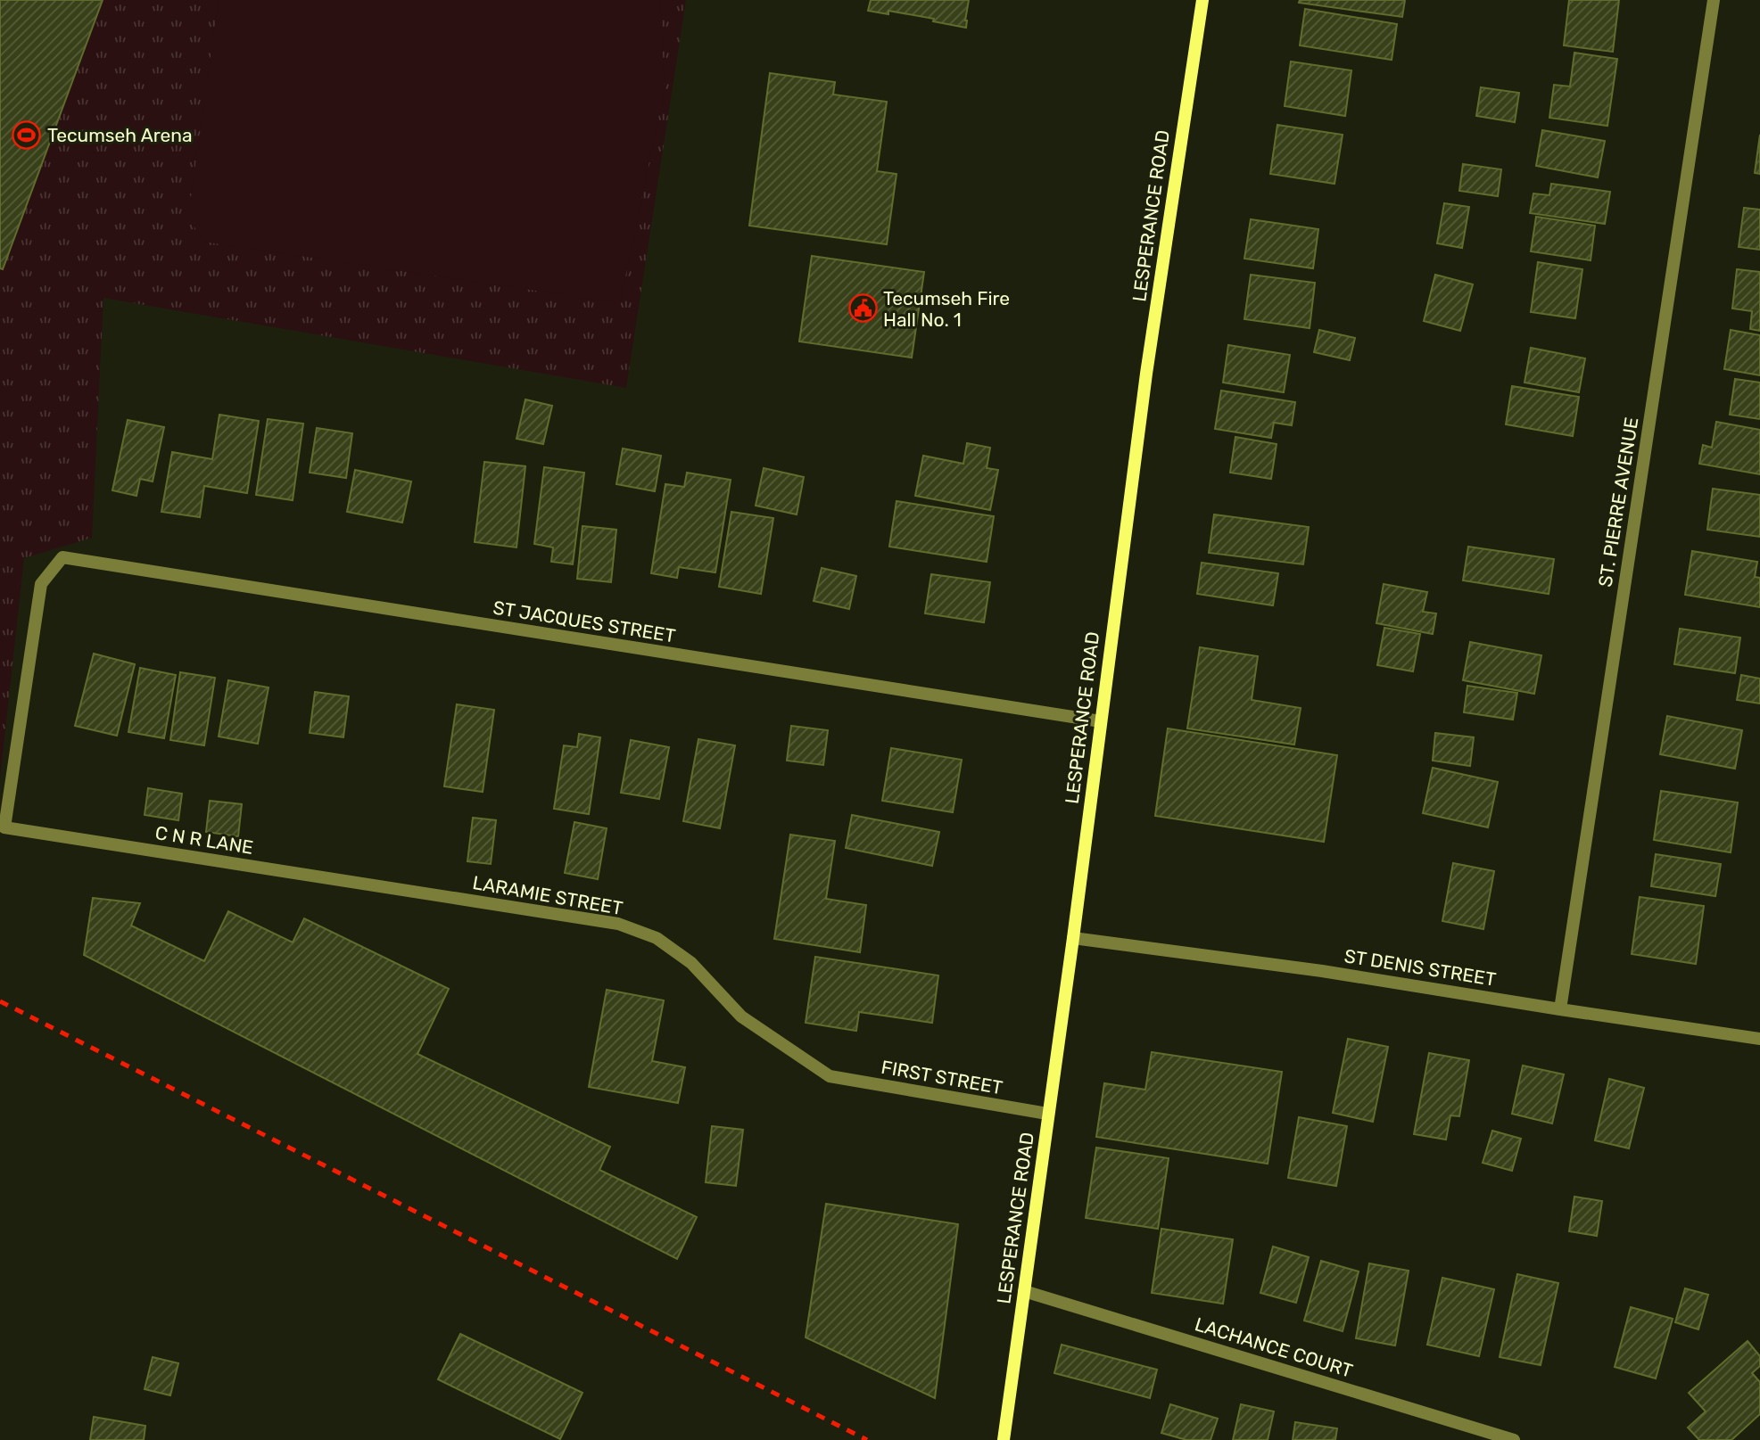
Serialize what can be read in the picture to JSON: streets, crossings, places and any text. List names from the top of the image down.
{
  "streets": {
    "main road": ["LESPERANCE ROAD"],
    "street": [
      "ST. PIERRE AVENUE",
      "ST JACQUES STREET",
      "C N R LANE",
      "LARAMIE STREET",
      "ST DENIS STREET",
      "FIRST STREET",
      "LACHANCE COURT"
    ]
  },
  "crossings": [
    ["LESPERANCE ROAD", "ST JACQUES STREET"],
    ["LESPERANCE ROAD", "ST DENIS STREET"],
    ["LESPERANCE ROAD", "FIRST STREET"],
    ["LESPERANCE ROAD", "LACHANCE COURT"],
    ["ST. PIERRE AVENUE", "ST DENIS STREET"],
    ["ST JACQUES STREET", "C N R LANE"],
    ["C N R LANE", "LARAMIE STREET"],
    ["LARAMIE STREET", "FIRST STREET"]
  ],
  "places": {
    "sports": ["Tecumseh Arena"],
    "public building": ["Tecumseh Fire Hall No. 1"]
  }
}
